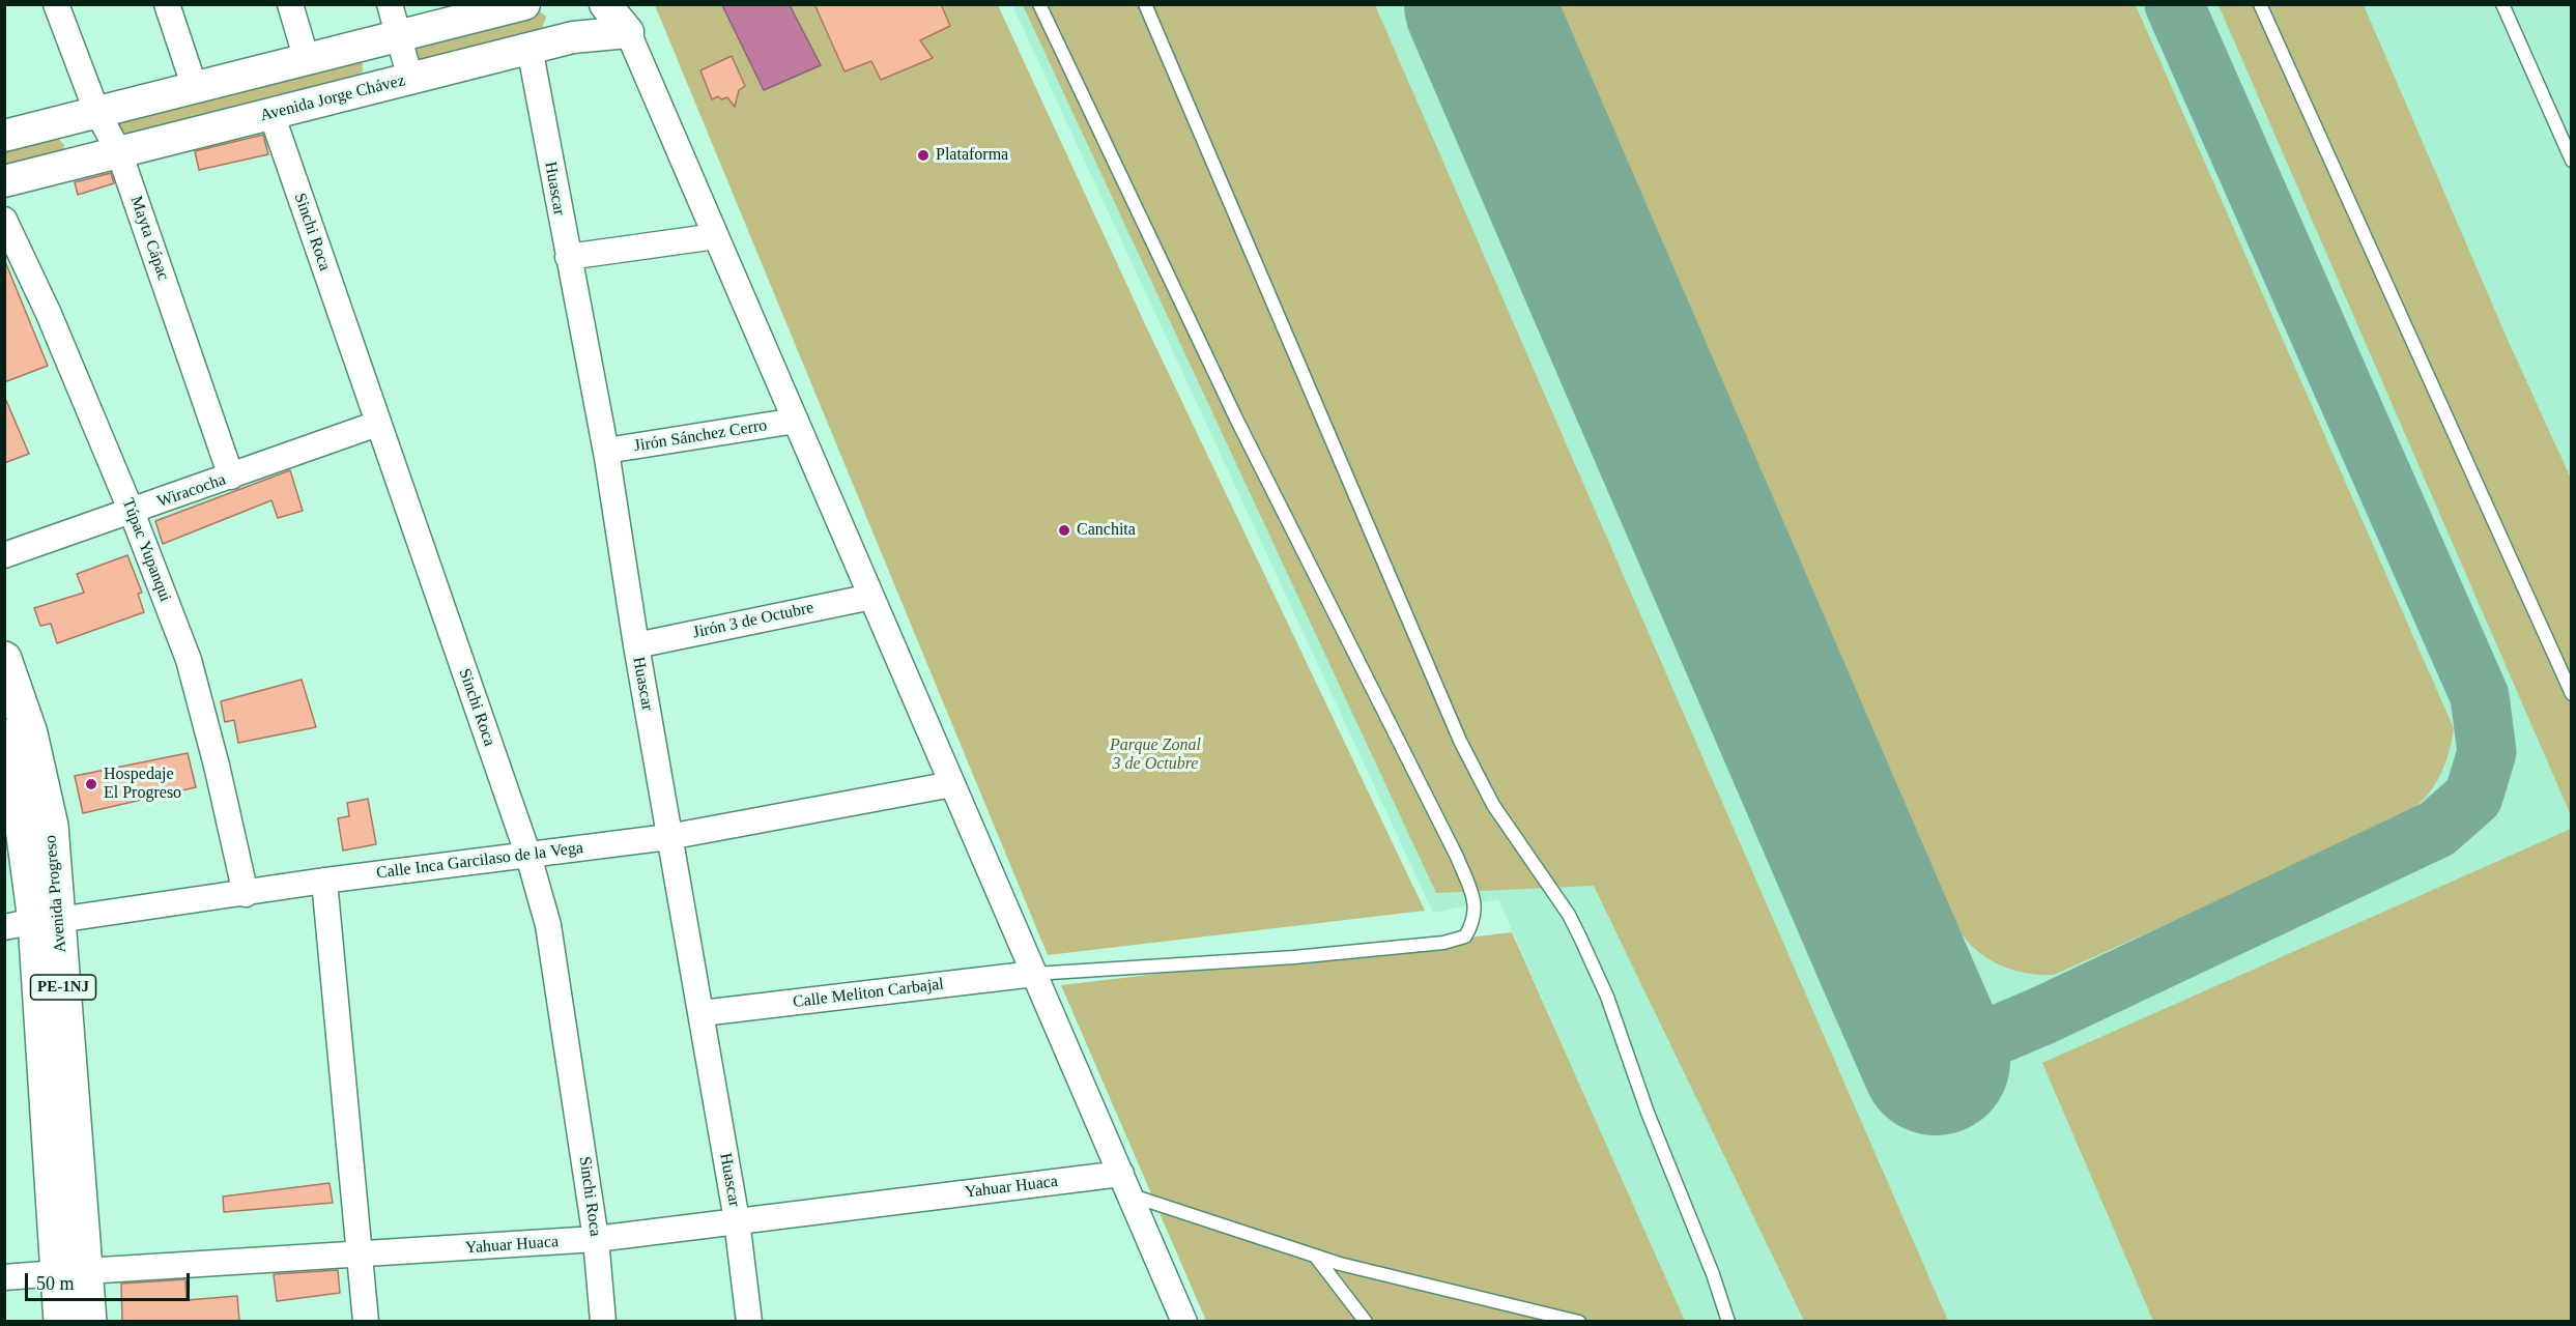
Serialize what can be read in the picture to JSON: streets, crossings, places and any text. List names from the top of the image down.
{
  "streets": {
    "main road": ["Avenida Progreso", "PE-1NJ"],
    "street": [
      "Avenida Jorge Chávez",
      "Huascar",
      "Sinchi Roca",
      "Mayta Cápac",
      "Jirón Sánchez Cerro",
      "Wiracocha",
      "Túpac Yupanqui",
      "Jirón 3 de Octubre",
      "Calle Inca Garcilaso de la Vega",
      "Calle Meliton Carbajal",
      "Yahuar Huaca"
    ]
  },
  "crossings": [
    ["Avenida Jorge Chávez", "Huascar"],
    ["Avenida Jorge Chávez", "Sinchi Roca"],
    ["Avenida Jorge Chávez", "Mayta Cápac"],
    ["Huascar", "Jirón Sánchez Cerro"],
    ["Huascar", "Jirón 3 de Octubre"],
    ["Huascar", "Calle Inca Garcilaso de la Vega"],
    ["Huascar", "Calle Meliton Carbajal"],
    ["Huascar", "Yahuar Huaca"],
    ["Sinchi Roca", "Wiracocha"],
    ["Sinchi Roca", "Calle Inca Garcilaso de la Vega"],
    ["Sinchi Roca", "Yahuar Huaca"],
    ["Mayta Cápac", "Wiracocha"],
    ["Wiracocha", "Túpac Yupanqui"],
    ["Túpac Yupanqui", "Calle Inca Garcilaso de la Vega"],
    ["Calle Inca Garcilaso de la Vega", "Avenida Progreso"],
    ["Avenida Progreso", "Yahuar Huaca"]
  ],
  "parks": ["Parque Zonal 3 de Octubre"],
  "places": ["Plataforma", "Canchita", "Hospedaje El Progreso"],
  "scale_bar": "50 m"
}
